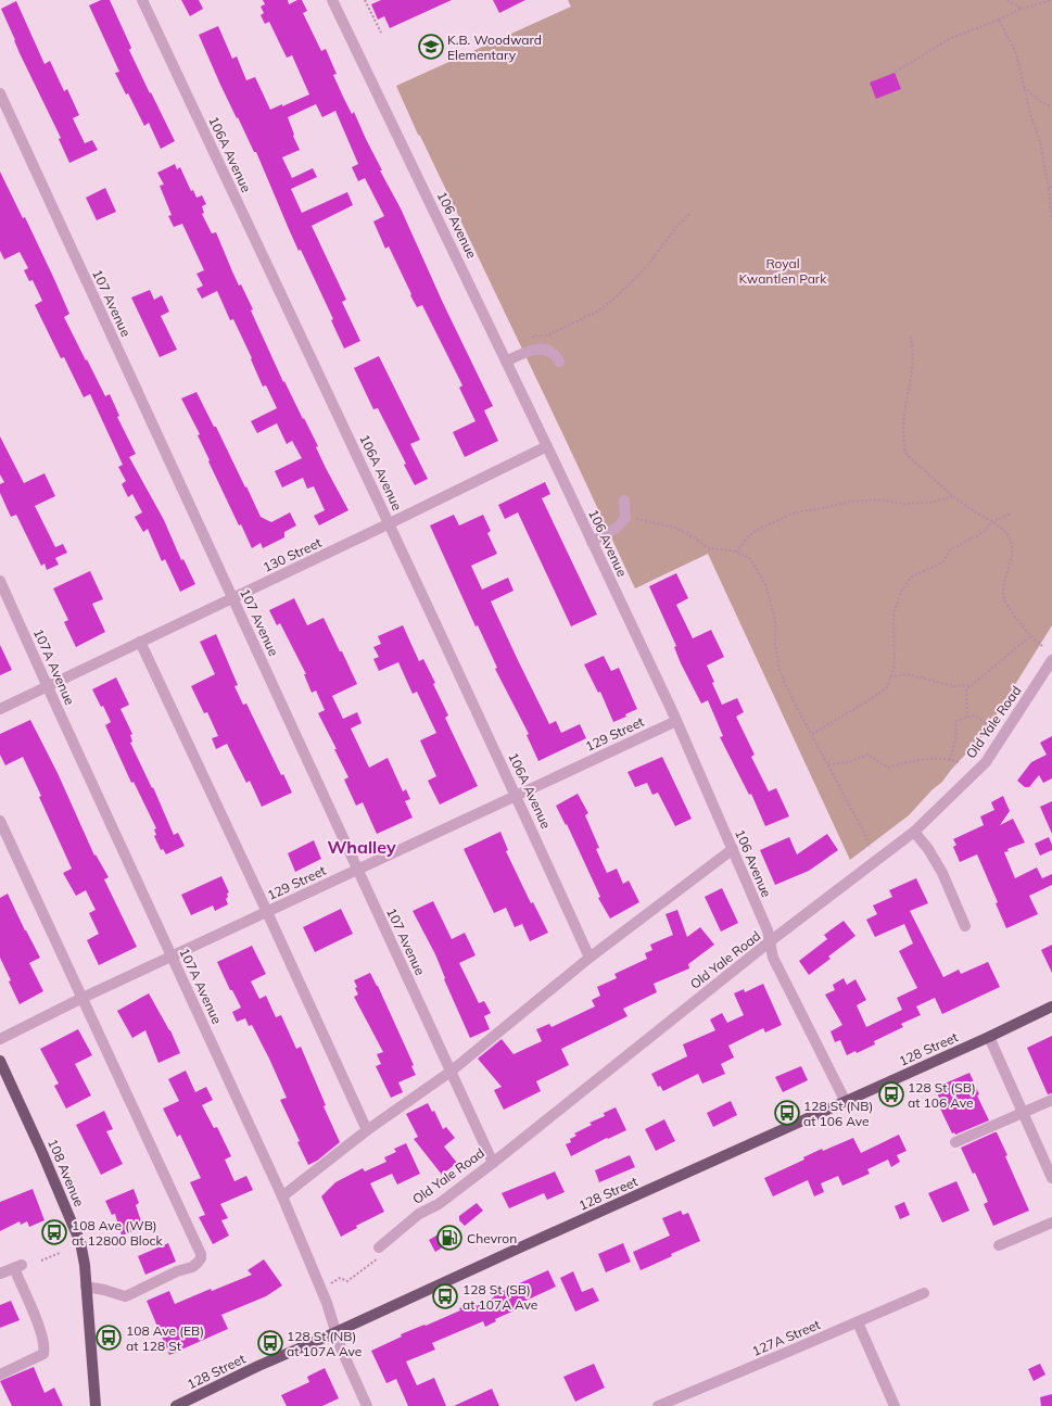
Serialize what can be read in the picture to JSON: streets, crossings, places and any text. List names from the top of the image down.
{
  "streets": {
    "main road": ["128 Street", "108 Avenue"],
    "street": [
      "106A Avenue",
      "106 Avenue",
      "107 Avenue",
      "130 Street",
      "107A Avenue",
      "Old Yale Road",
      "129 Street",
      "127A Street"
    ]
  },
  "crossings": [
    ["106A Avenue", "130 Street"],
    ["106A Avenue", "129 Street"],
    ["106 Avenue", "130 Street"],
    ["106 Avenue", "Old Yale Road"],
    ["106 Avenue", "129 Street"],
    ["106 Avenue", "128 Street"],
    ["107 Avenue", "130 Street"],
    ["107 Avenue", "Old Yale Road"],
    ["107 Avenue", "129 Street"],
    ["130 Street", "107A Avenue"],
    ["107A Avenue", "129 Street"],
    ["107A Avenue", "128 Street"]
  ],
  "districts": ["Whalley"],
  "parks": ["Royal Kwantlen Park"],
  "places": {
    "school or university": ["K.B. Woodward Elementary"],
    "bus stop": [
      "128 St (SB) at 106 Ave",
      "128 St (NB) at 106 Ave",
      "108 Ave (WB) at 12800 Block",
      "128 St (SB) at 107A Ave",
      "108 Ave (EB) at 128 St",
      "128 St (NB) at 107A Ave"
    ],
    "fuel station": ["Chevron"]
  }
}
